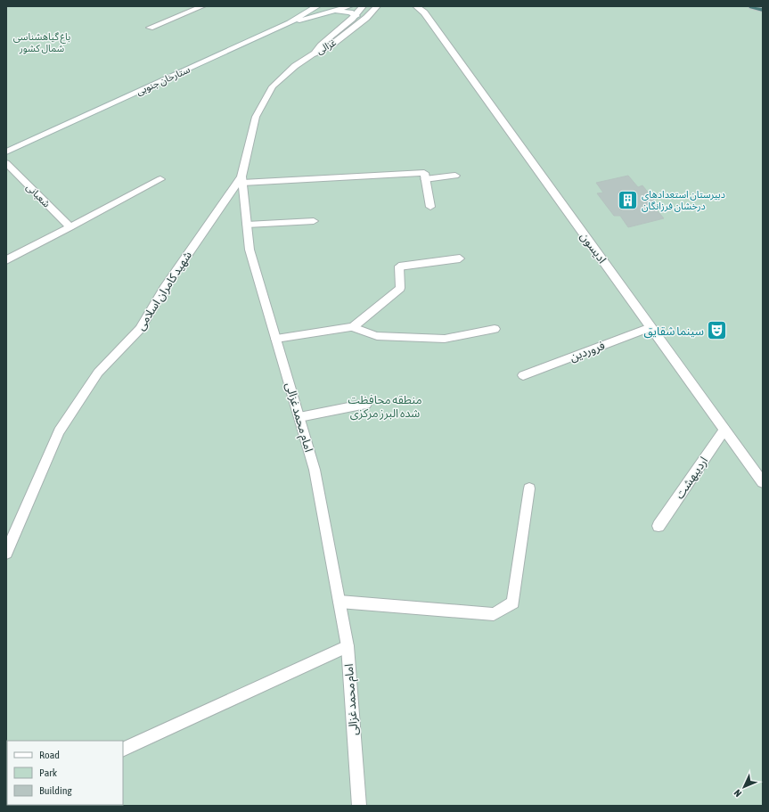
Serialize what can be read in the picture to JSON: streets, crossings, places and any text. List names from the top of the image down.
{
  "streets": {
    "street": [
      "غزالی",
      "ستارخان جنوبی",
      "شعبانی",
      "ادیسون",
      "شهید کامران اسلامی",
      "فروردین",
      "امام محمد غزالی",
      "اردیبهشت"
    ]
  },
  "crossings": [
    ["غزالی", "امام محمد غزالی"],
    ["ادیسون", "فروردین"],
    ["ادیسون", "اردیبهشت"],
    ["شهید کامران اسلامی", "امام محمد غزالی"]
  ],
  "parks": ["باغ گیاهشناسی شمال کشور", "منطقه محافظت شده البرز مرکزی"],
  "places": {
    "building": ["دبیرستان استعدادهای درخشان فرزانگان"],
    "theatre": ["سینما شقایق"]
  },
  "legend": ["Road", "Park", "Building"],
  "north": "bottom left"
}
